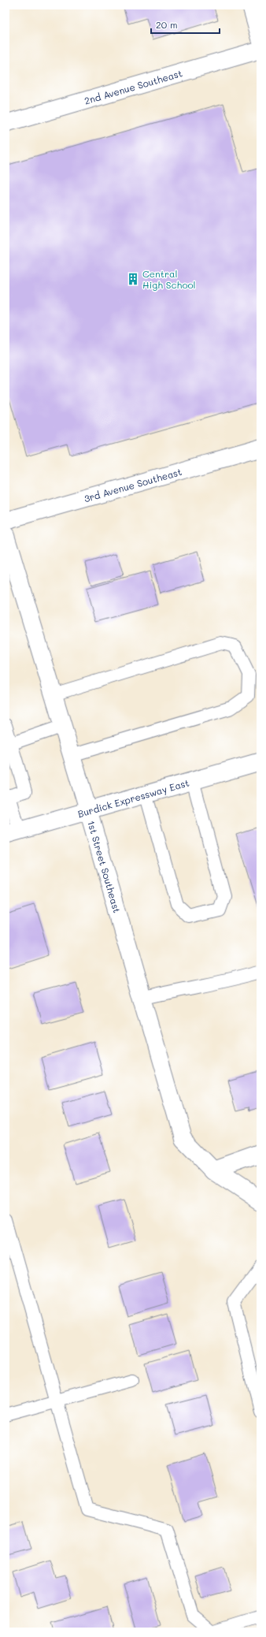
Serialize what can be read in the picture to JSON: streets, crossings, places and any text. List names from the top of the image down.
{
  "streets": {
    "street": [
      "2nd Avenue Southeast",
      "3rd Avenue Southeast",
      "Burdick Expressway East",
      "1st Street Southeast"
    ]
  },
  "crossings": [
    ["Burdick Expressway East", "1st Street Southeast"]
  ],
  "places": {
    "building": ["Central High School"]
  },
  "scale_bar": "20 m"
}
